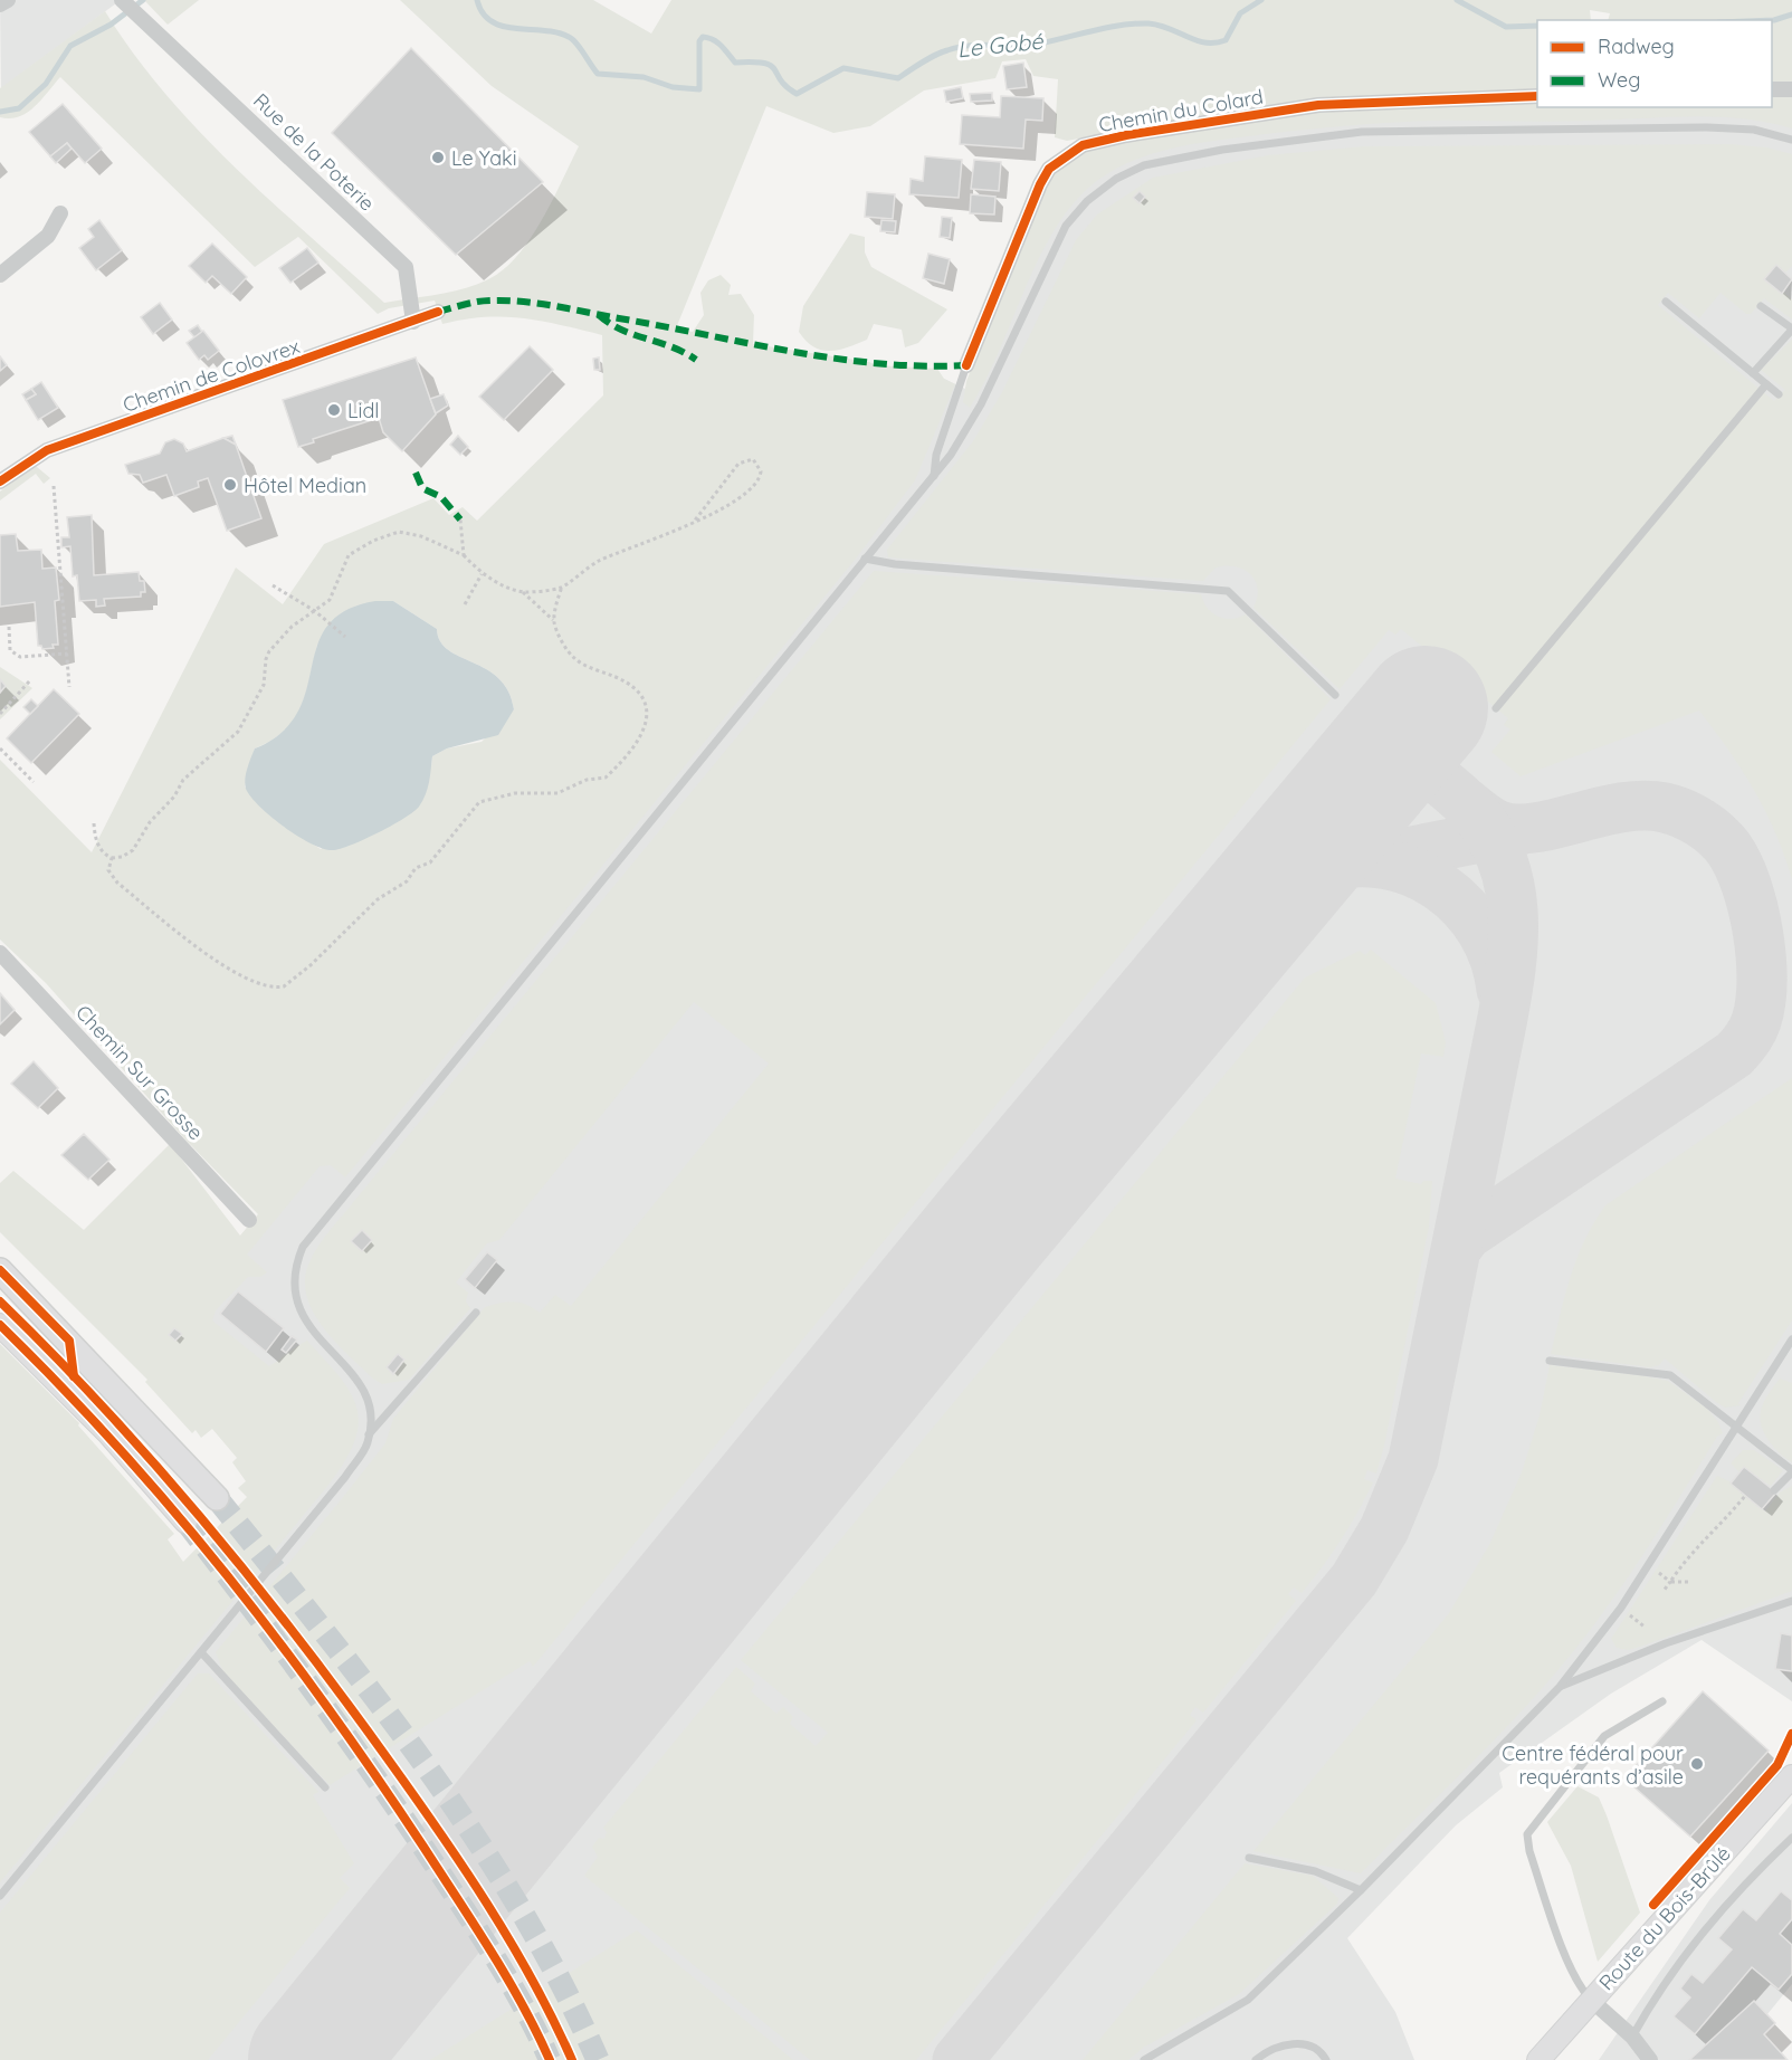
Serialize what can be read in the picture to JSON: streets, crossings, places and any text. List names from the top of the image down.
{
  "streets": {
    "main road": ["Route du Bois-Brûlé"],
    "street": [
      "Chemin du Colard",
      "Rue de la Poterie",
      "Chemin de Colovrex",
      "Chemin Sur Grosse"
    ]
  },
  "crossings": [
    ["Rue de la Poterie", "Chemin de Colovrex"]
  ],
  "water": ["Le Gobé"],
  "places": [
    "Le Yaki",
    "Lidl",
    "Hôtel Median",
    "Centre fédéral pour requérants d’asile"
  ],
  "legend": ["Radweg", "Weg"]
}
